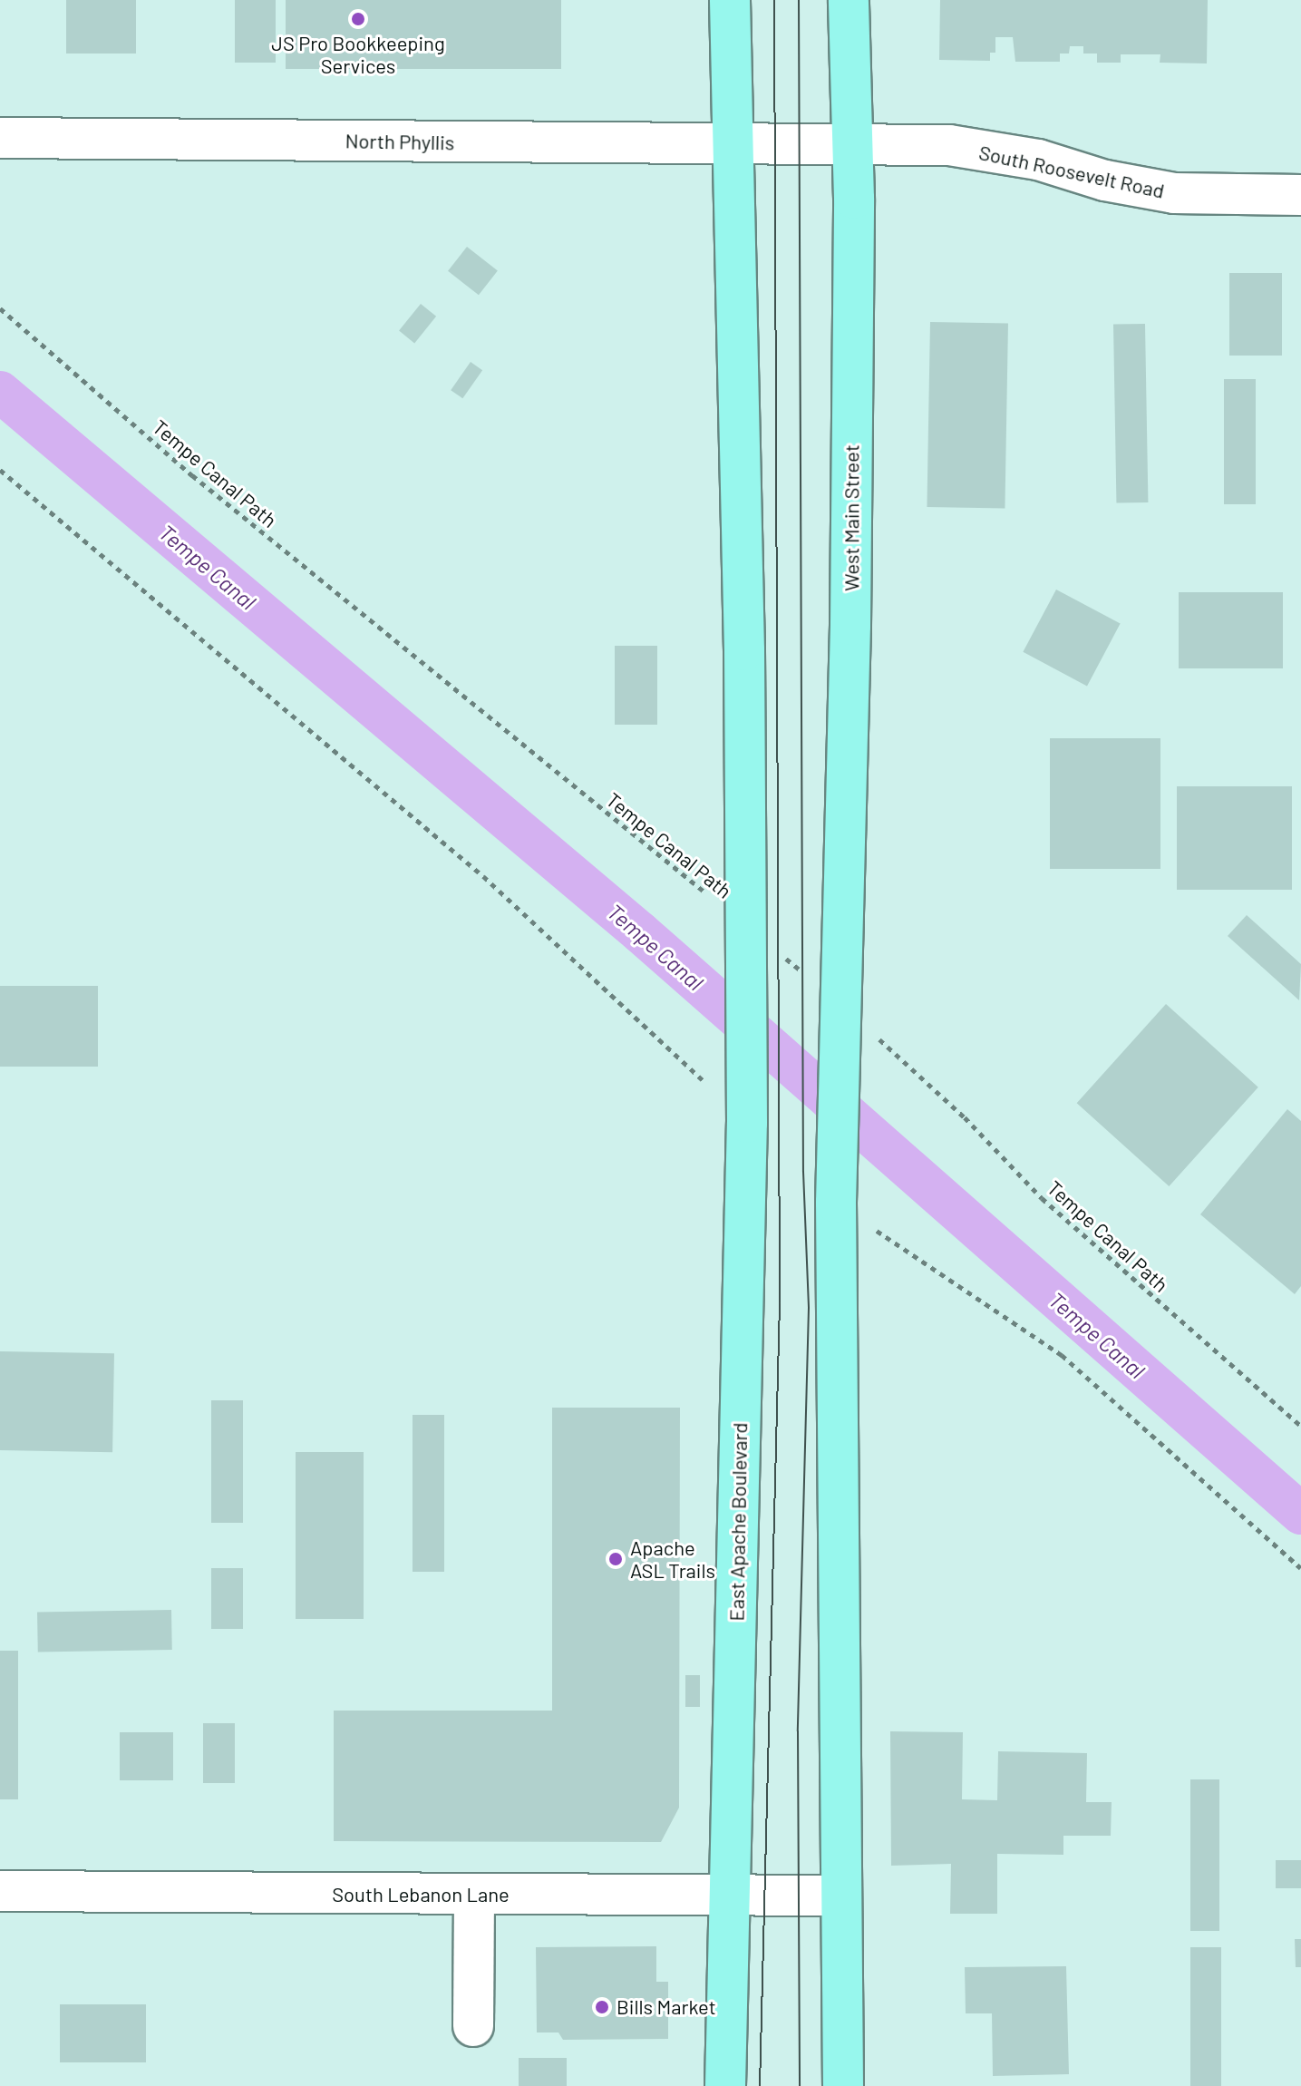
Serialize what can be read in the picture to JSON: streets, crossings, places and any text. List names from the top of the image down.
{
  "streets": {
    "main road": ["West Main Street", "East Apache Boulevard"],
    "street": ["North Phyllis", "South Roosevelt Road", "South Lebanon Lane"],
    "path": ["Tempe Canal Path"]
  },
  "crossings": [
    ["North Phyllis", "South Roosevelt Road"],
    ["South Roosevelt Road", "West Main Street"],
    ["Tempe Canal Path", "West Main Street"],
    ["Tempe Canal Path", "East Apache Boulevard"],
    ["East Apache Boulevard", "South Lebanon Lane"]
  ],
  "water": ["Tempe Canal"],
  "places": ["JS Pro Bookkeeping Services", "Apache ASL Trails", "Bills Market"]
}
